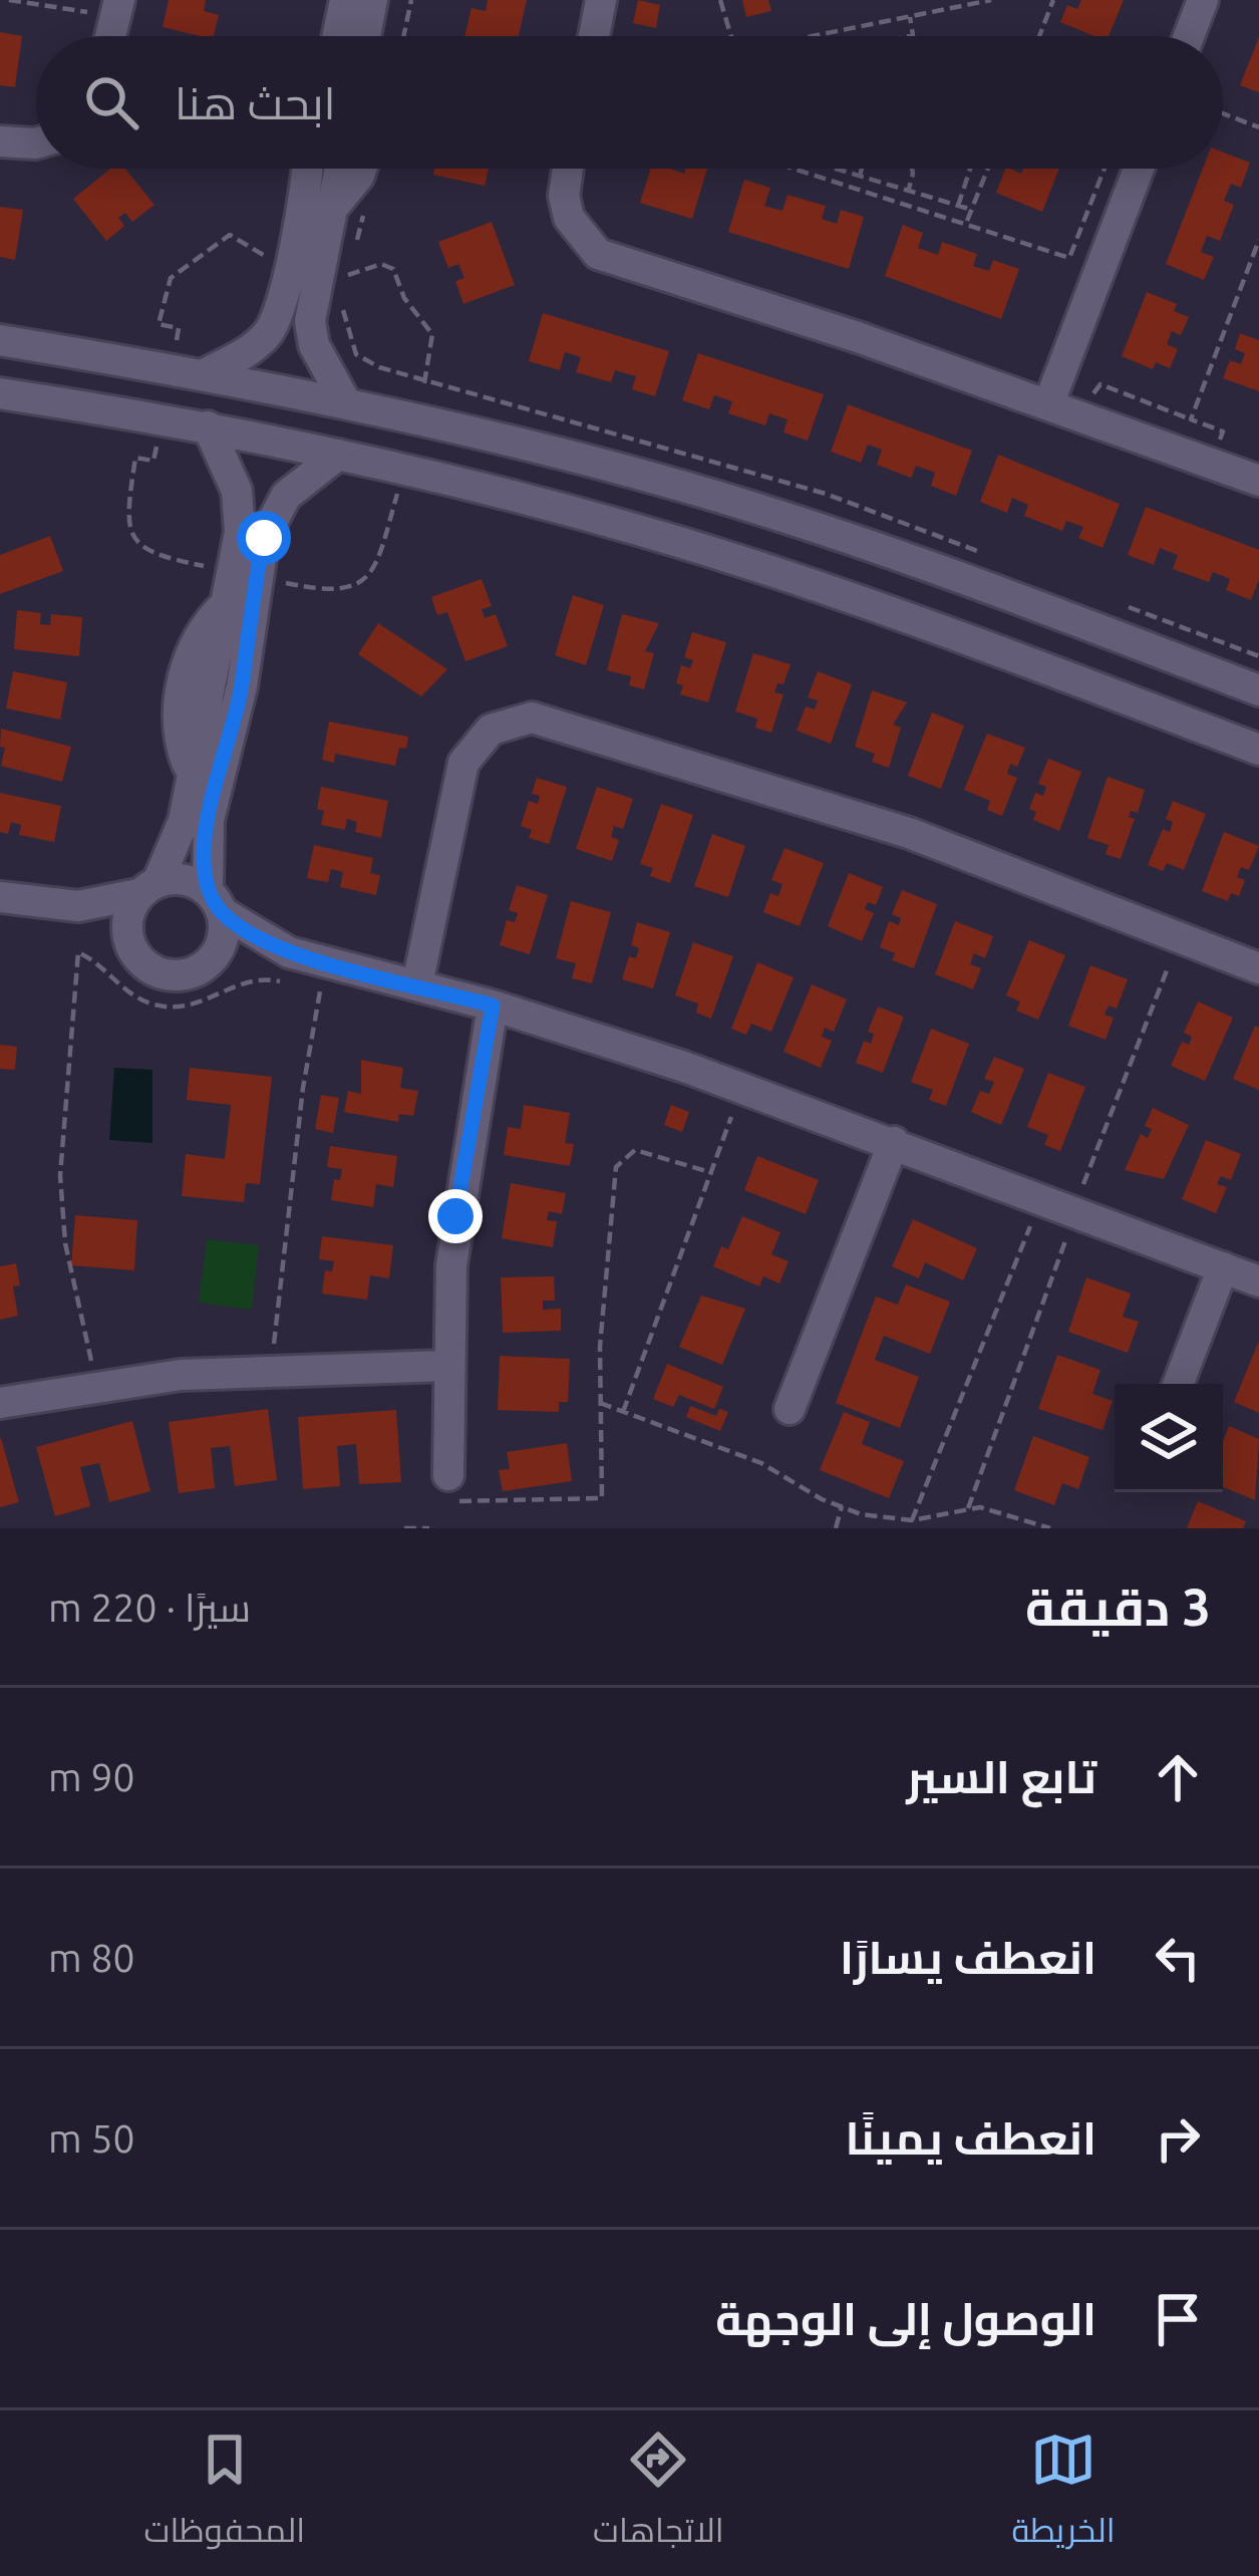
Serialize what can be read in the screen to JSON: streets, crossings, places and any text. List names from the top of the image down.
{
  "page": {
    "search": "ابحث هنا",
    "heading": ["3 دقيقة", "سيرًا · 220 m"],
    "list": [
      ["تابع السير", "90 m"],
      ["انعطف يسارًا", "80 m"],
      ["انعطف يمينًا", "50 m"],
      "الوصول إلى الوجهة"
    ],
    "nav": ["الخريطة", "الاتجاهات", "المحفوظات"]
  }
}
